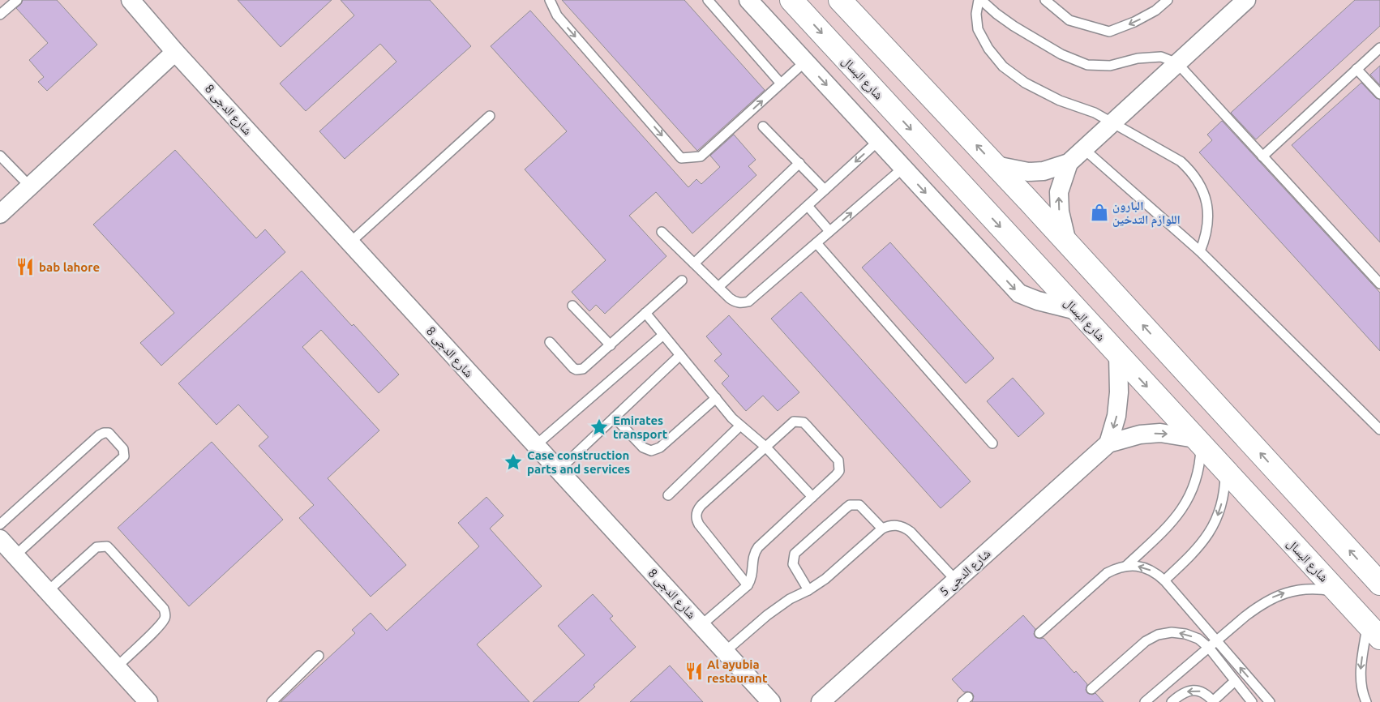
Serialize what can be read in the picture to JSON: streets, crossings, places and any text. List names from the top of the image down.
{
  "streets": {
    "street": ["شارع البسال", "شارع الدجى 8", "شارع الدجى 5"]
  },
  "crossings": [
    ["شارع البسال", "شارع الدجى 5"]
  ],
  "places": {
    "shop": ["البارون اللوازم التدخين"],
    "restaurant": ["bab lahore", "Al ayubia restaurant"],
    "place": ["Emirates transport", "Case construction parts and services"]
  }
}
